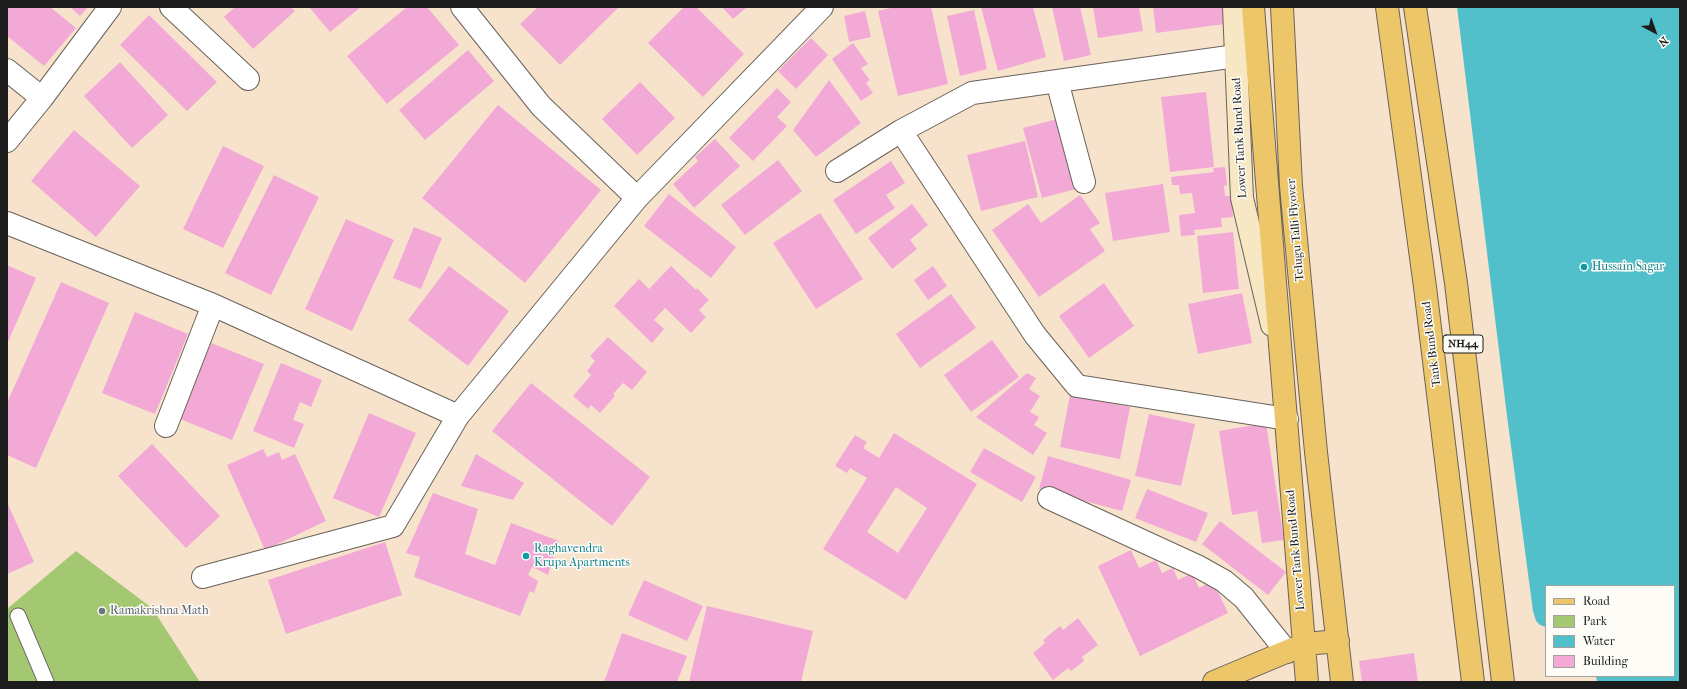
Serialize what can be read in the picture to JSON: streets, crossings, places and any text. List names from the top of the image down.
{
  "streets": {
    "main road": [
      "Lower Tank Bund Road",
      "Telugu Talli Flyover",
      "Tank Bund Road",
      "NH44"
    ]
  },
  "places": ["Hussain Sagar", "Raghavendra Krupa Apartments", "Ramakrishna Math"],
  "legend": [
    "Road",
    "Park",
    "Water",
    "Building"
  ],
  "north": "bottom right"
}
